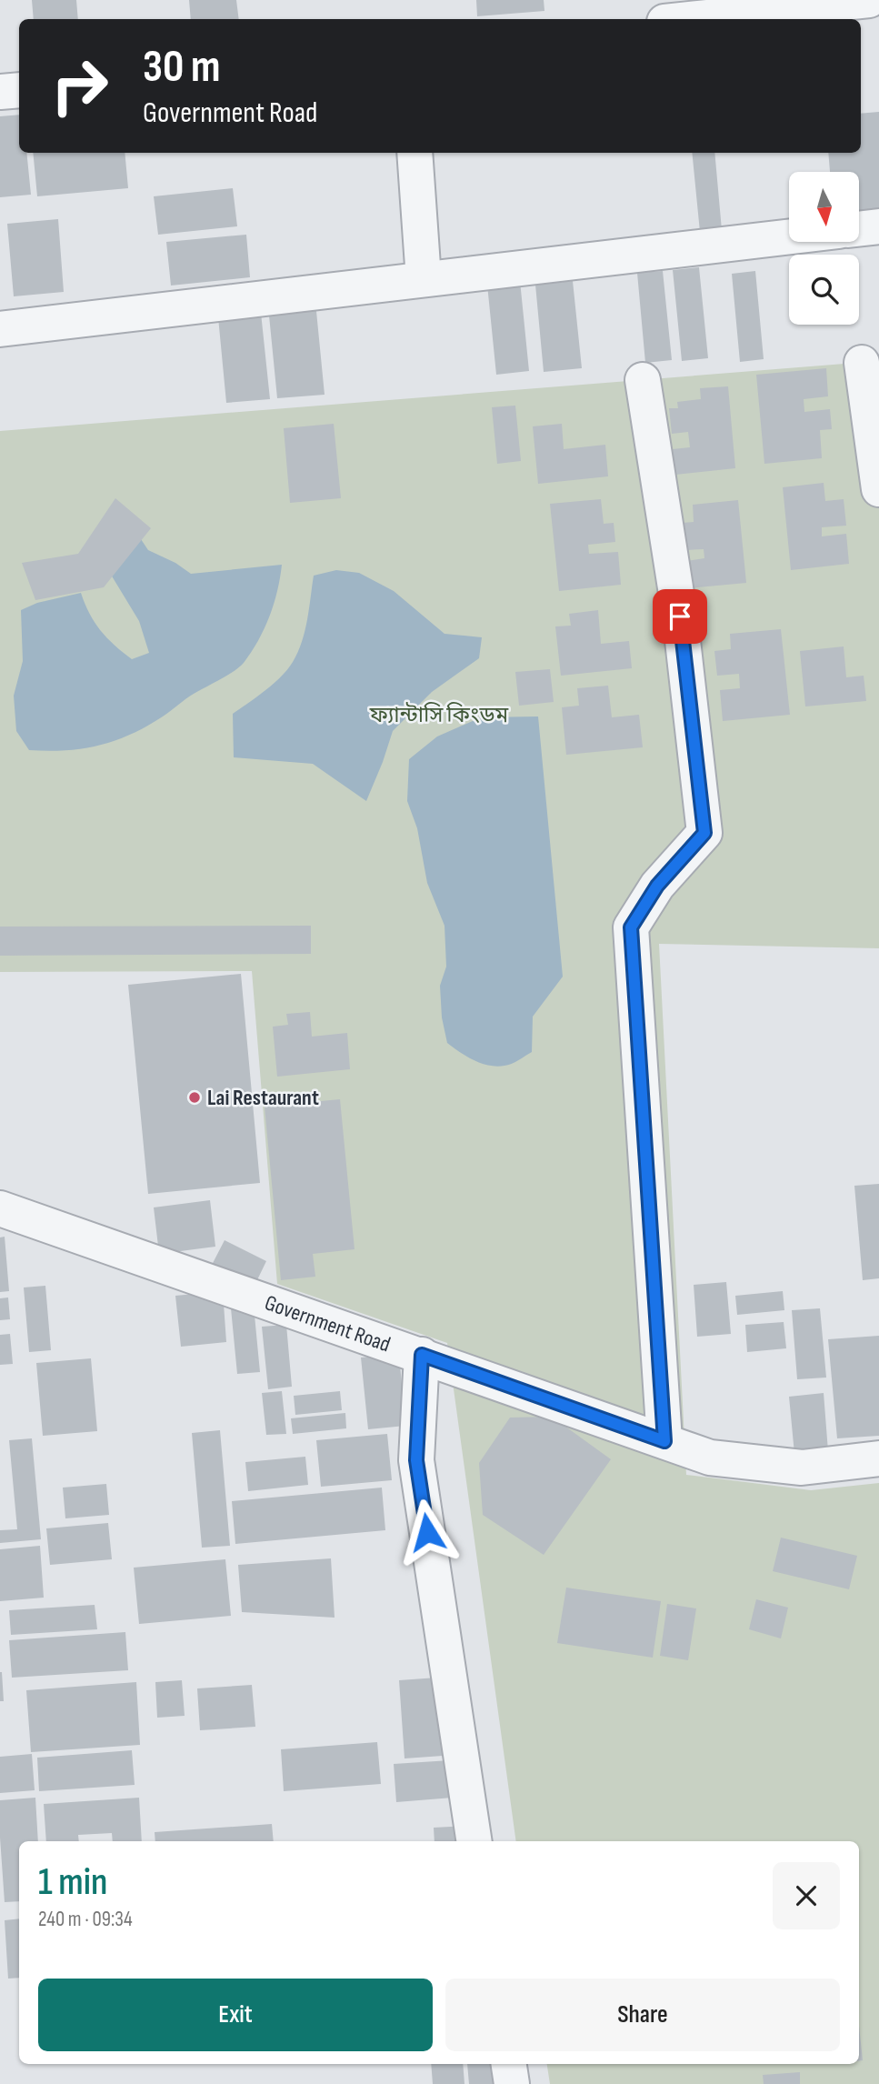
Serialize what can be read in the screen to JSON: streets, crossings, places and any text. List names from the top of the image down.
{
  "streets": {
    "street": ["Government Road"]
  },
  "parks": ["ফ্যান্টাসি কিংডম"],
  "places": ["Lai Restaurant"],
  "north": "bottom",
  "page": {
    "turn": ["30 m", "Government Road"],
    "heading": ["1 min", "240 m · 09:34"],
    "buttons": ["Exit", "Share"]
  }
}
